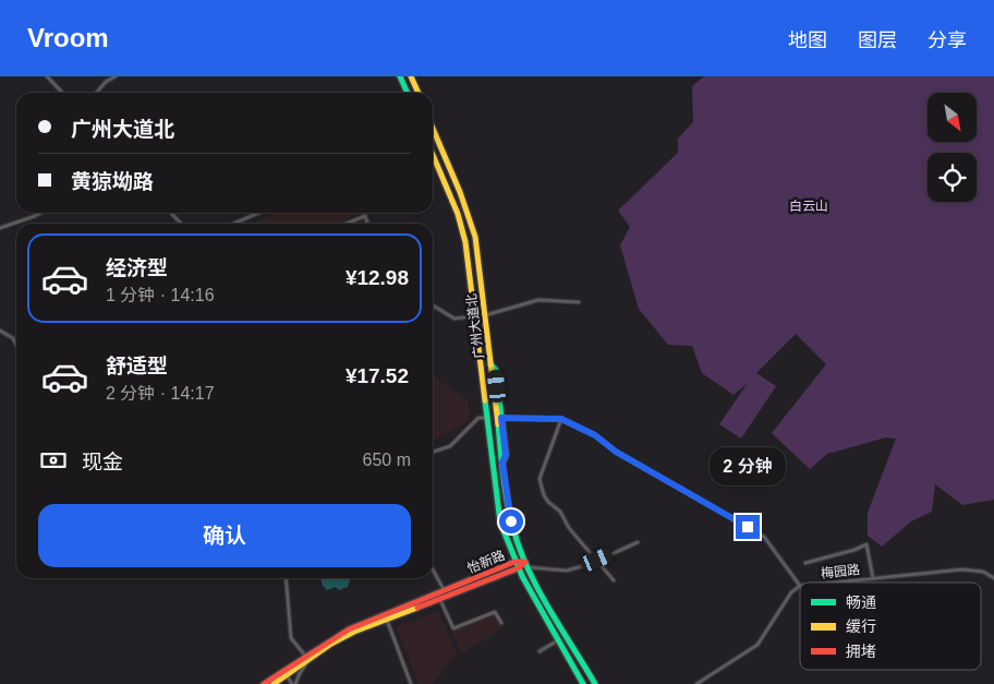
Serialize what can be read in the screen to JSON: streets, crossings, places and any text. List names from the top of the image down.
{
  "streets": {
    "main road": ["广州大道北", "怡新路"],
    "street": ["梅园路"]
  },
  "crossings": [
    ["广州大道北", "怡新路"]
  ],
  "parks": ["白云山"],
  "legend": ["畅通", "缓行", "拥堵"],
  "north": "bottom right",
  "page": {
    "header": "Vroom",
    "nav": ["地图", "图层", "分享"],
    "banner": ["广州大道北", "黄猄坳路"],
    "list": [
      {
        "name": "经济型",
        "note": "1 分钟 · 14:16",
        "value": "¥12.98"
      },
      {
        "name": "舒适型",
        "note": "2 分钟 · 14:17",
        "value": "¥17.52"
      }
    ],
    "pay": ["现金", "650 m"],
    "bubble": "2 分钟",
    "buttons": "确认"
  }
}
